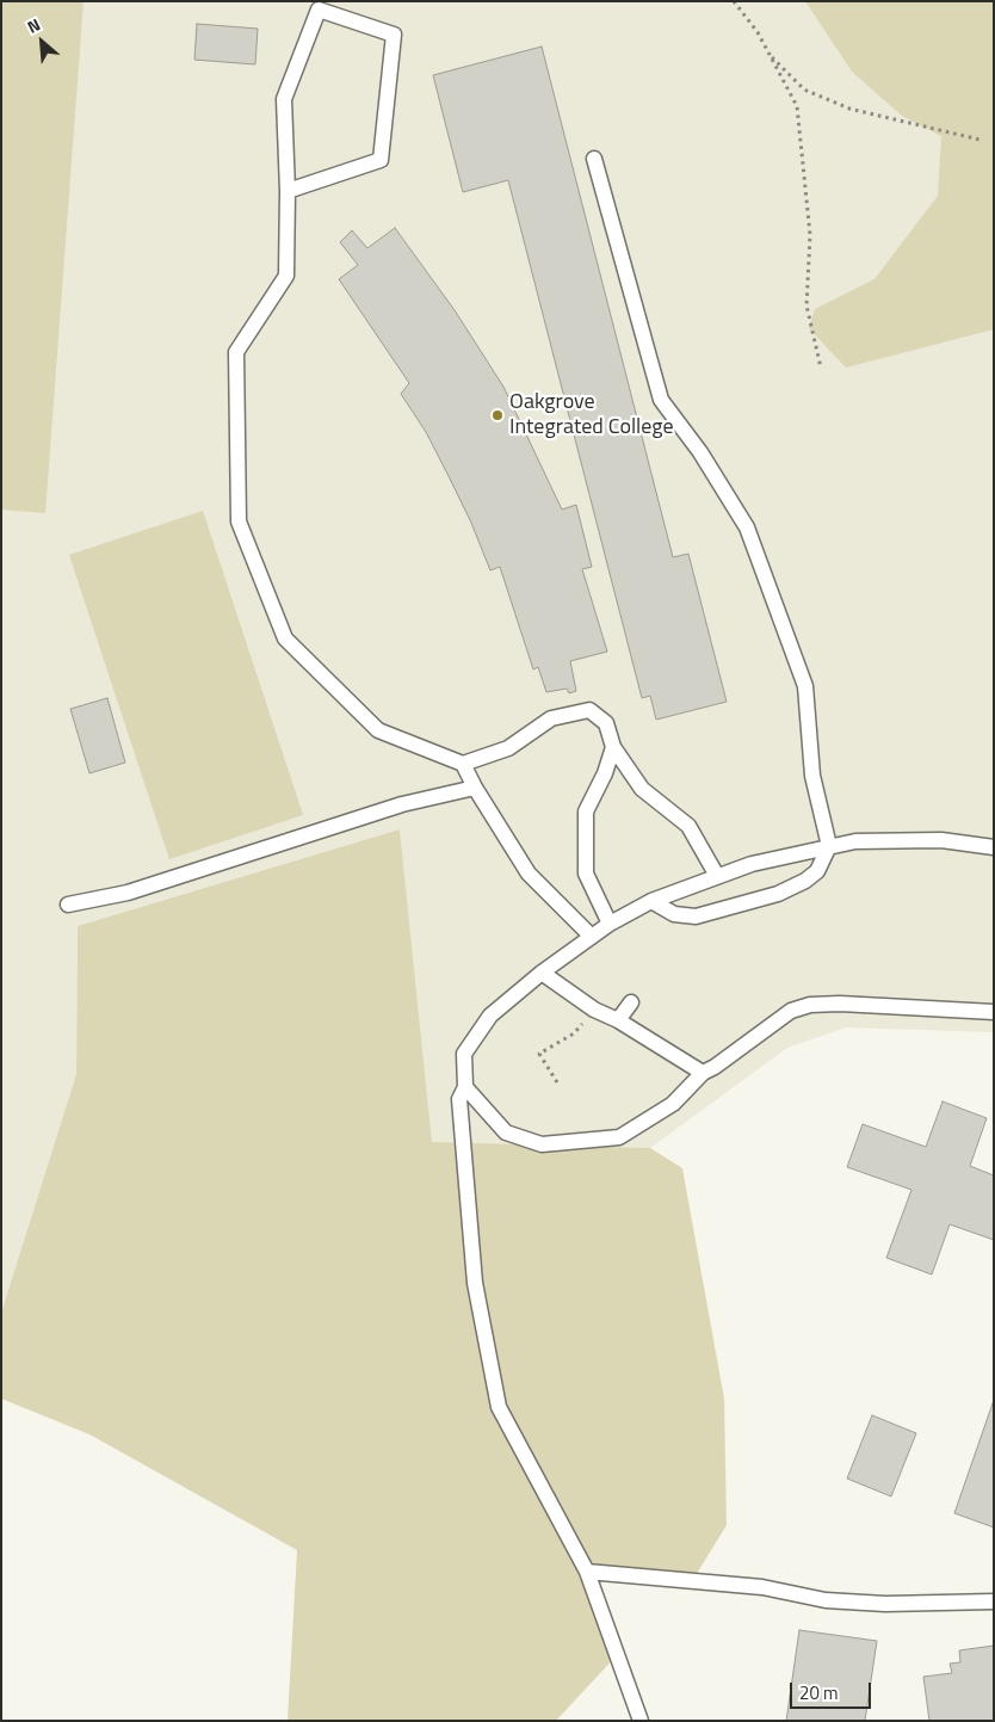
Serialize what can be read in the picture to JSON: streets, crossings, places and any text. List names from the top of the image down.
{
  "places": ["Oakgrove Integrated College"],
  "scale_bar": "20 m",
  "north": "top left"
}
